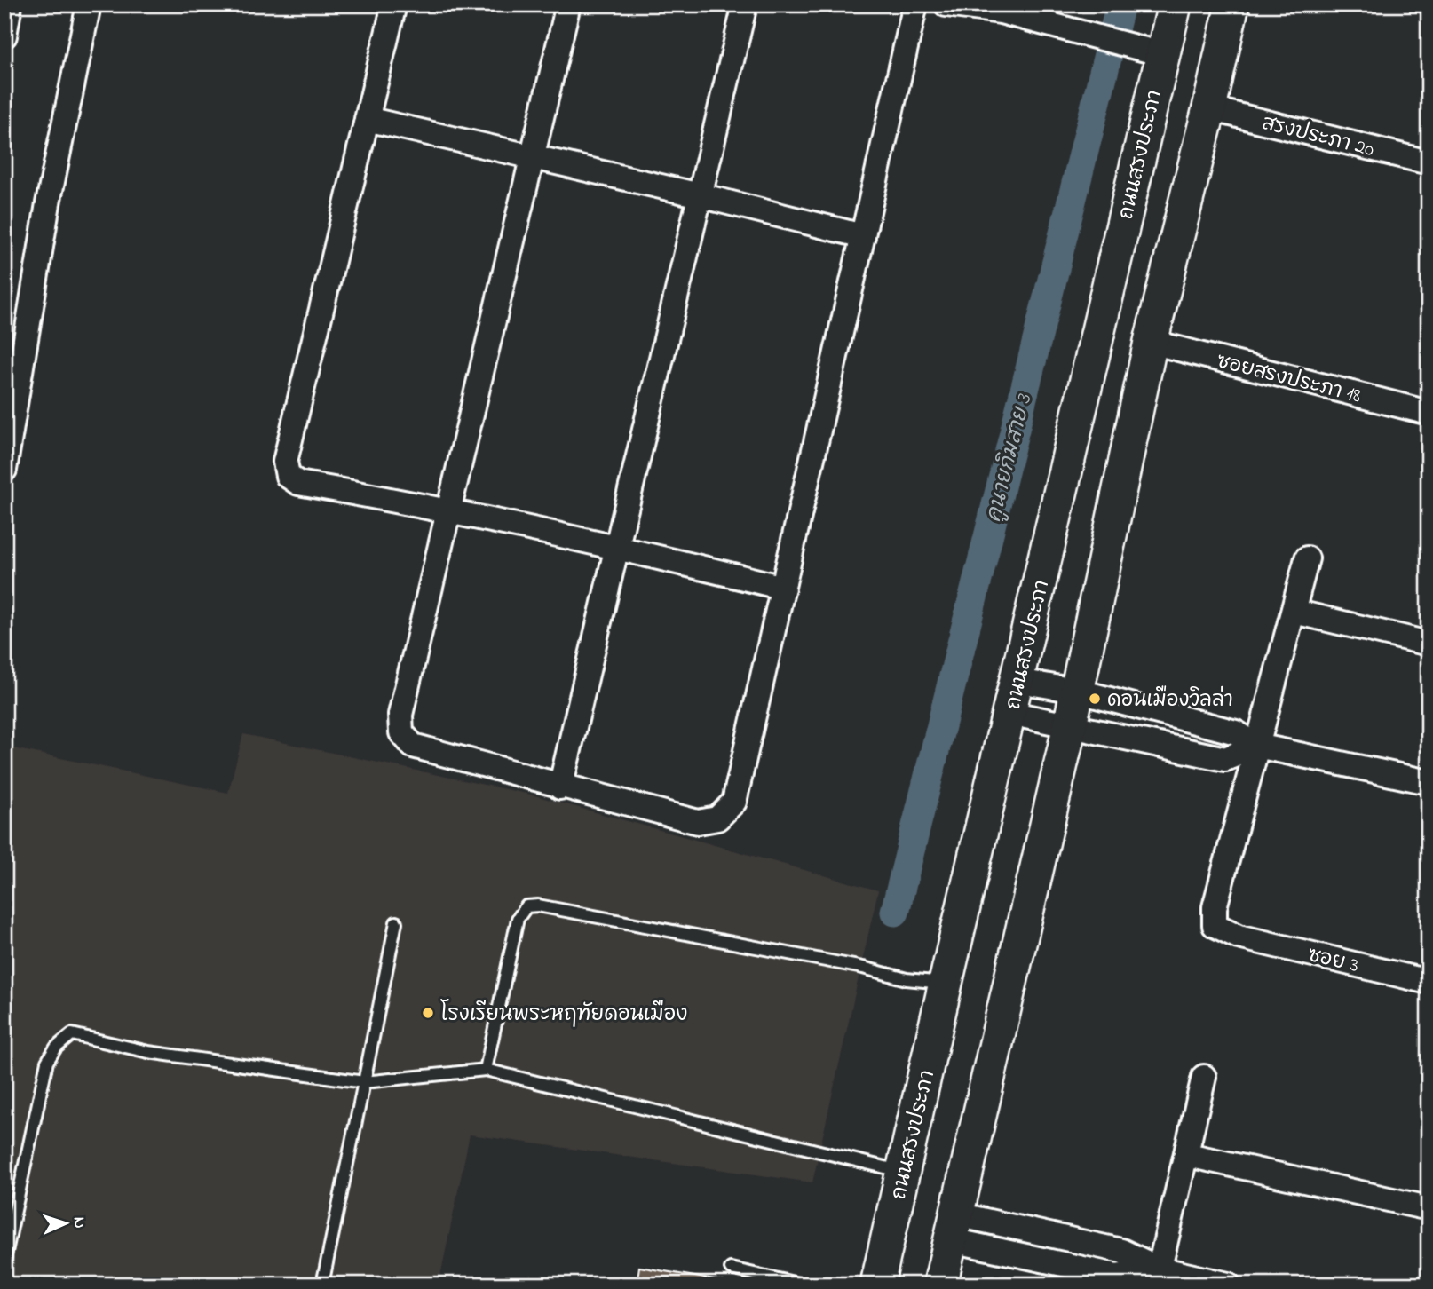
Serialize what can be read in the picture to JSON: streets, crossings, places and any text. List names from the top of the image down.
{
  "streets": {
    "main road": ["ถนนสรงประภา"],
    "street": ["สรงประภา 20", "ซอยสรงประภา 18", "ซอย 3"]
  },
  "water": ["คูนายกิมสาย 3"],
  "places": ["ดอนเมืองวิลล่า", "โรงเรียนพระหฤทัยดอนเมือง"],
  "north": "right"
}
